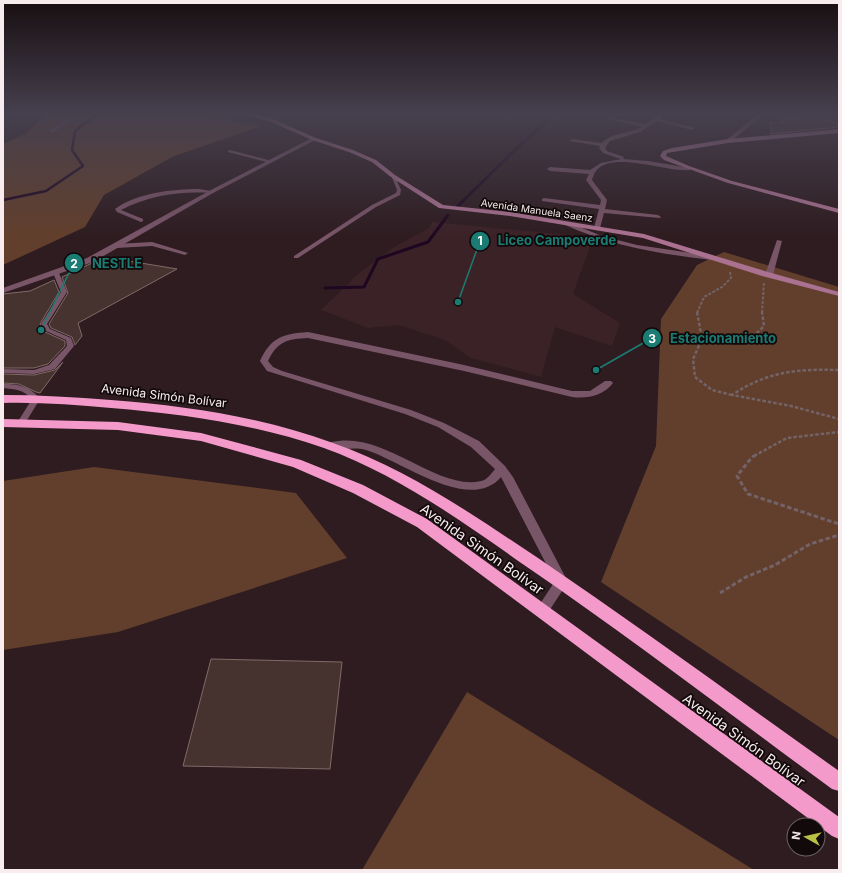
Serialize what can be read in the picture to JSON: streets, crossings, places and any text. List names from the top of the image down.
{
  "streets": {
    "highway": ["Avenida Simón Bolívar"],
    "street": ["Avenida Manuela Saenz"]
  },
  "places": ["Liceo Campoverde", "NESTLE", "Estacionamiento"],
  "north": "left"
}
